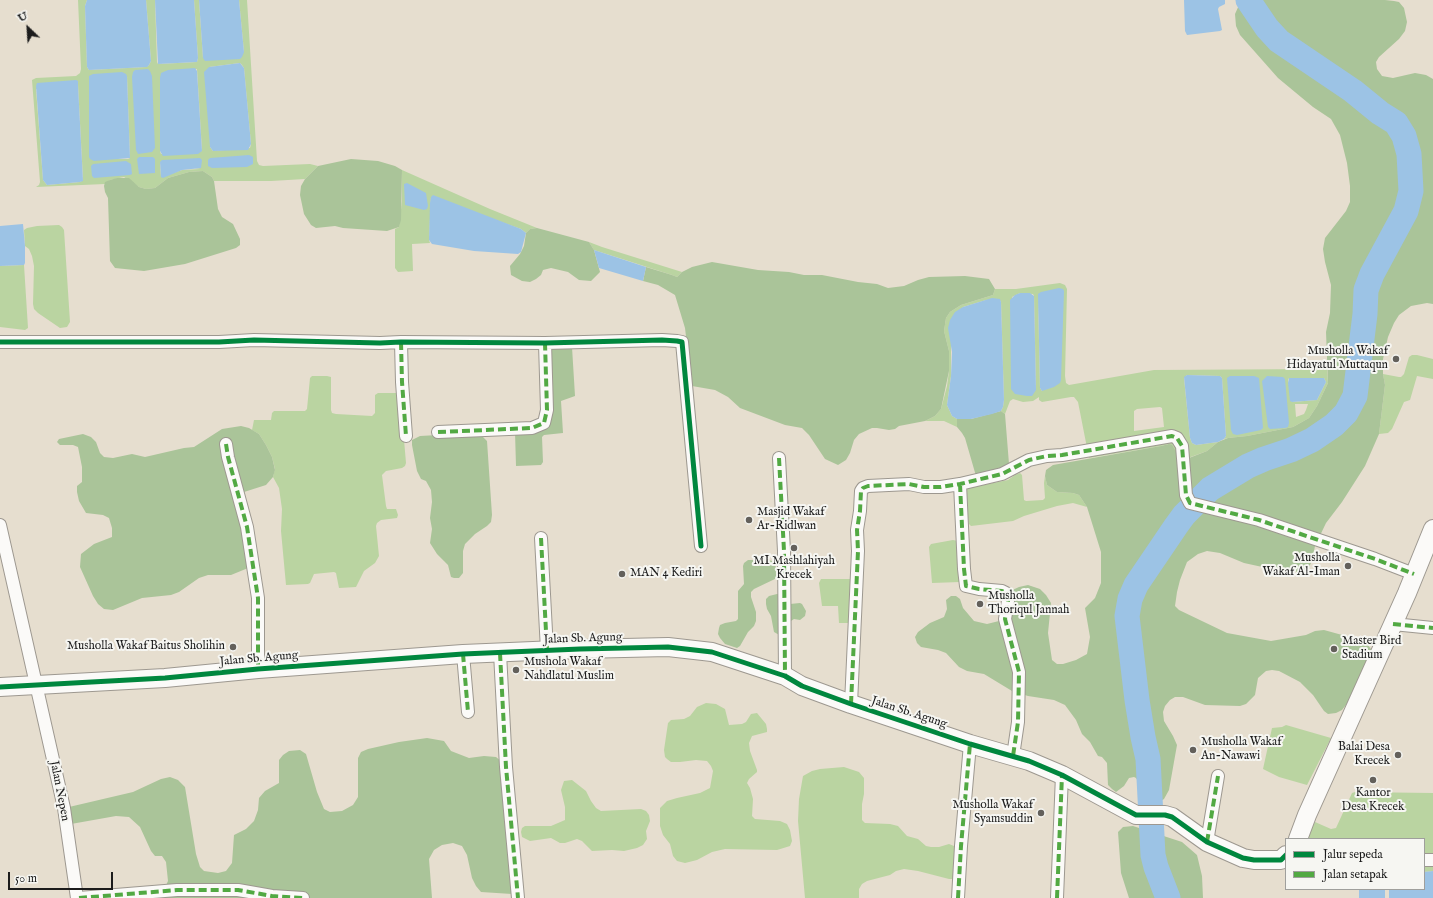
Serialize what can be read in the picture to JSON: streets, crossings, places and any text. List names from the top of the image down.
{
  "streets": {
    "street": ["Jalan Sb. Agung", "Jalan Nepen"]
  },
  "crossings": [
    ["Jalan Sb. Agung", "Jalan Nepen"]
  ],
  "places": [
    "Musholla Wakaf Hidayatul Muttaqun",
    "Masjid Wakaf Ar-Ridlwan",
    "MI Mashlahiyah Krecek",
    "Musholla Wakaf Al-Iman",
    "MAN 4 Kediri",
    "Musholla Thoriqul Jannah",
    "Musholla Wakaf Baitus Sholihin",
    "Master Bird Stadium",
    "Mushola Wakaf Nahdlatul Muslim",
    "Musholla Wakaf An-Nawawi",
    "Balai Desa Krecek",
    "Kantor Desa Krecek",
    "Musholla Wakaf Syamsuddin"
  ],
  "legend": ["Jalur sepeda", "Jalan setapak"],
  "scale_bar": "50 m",
  "north": "top left"
}
